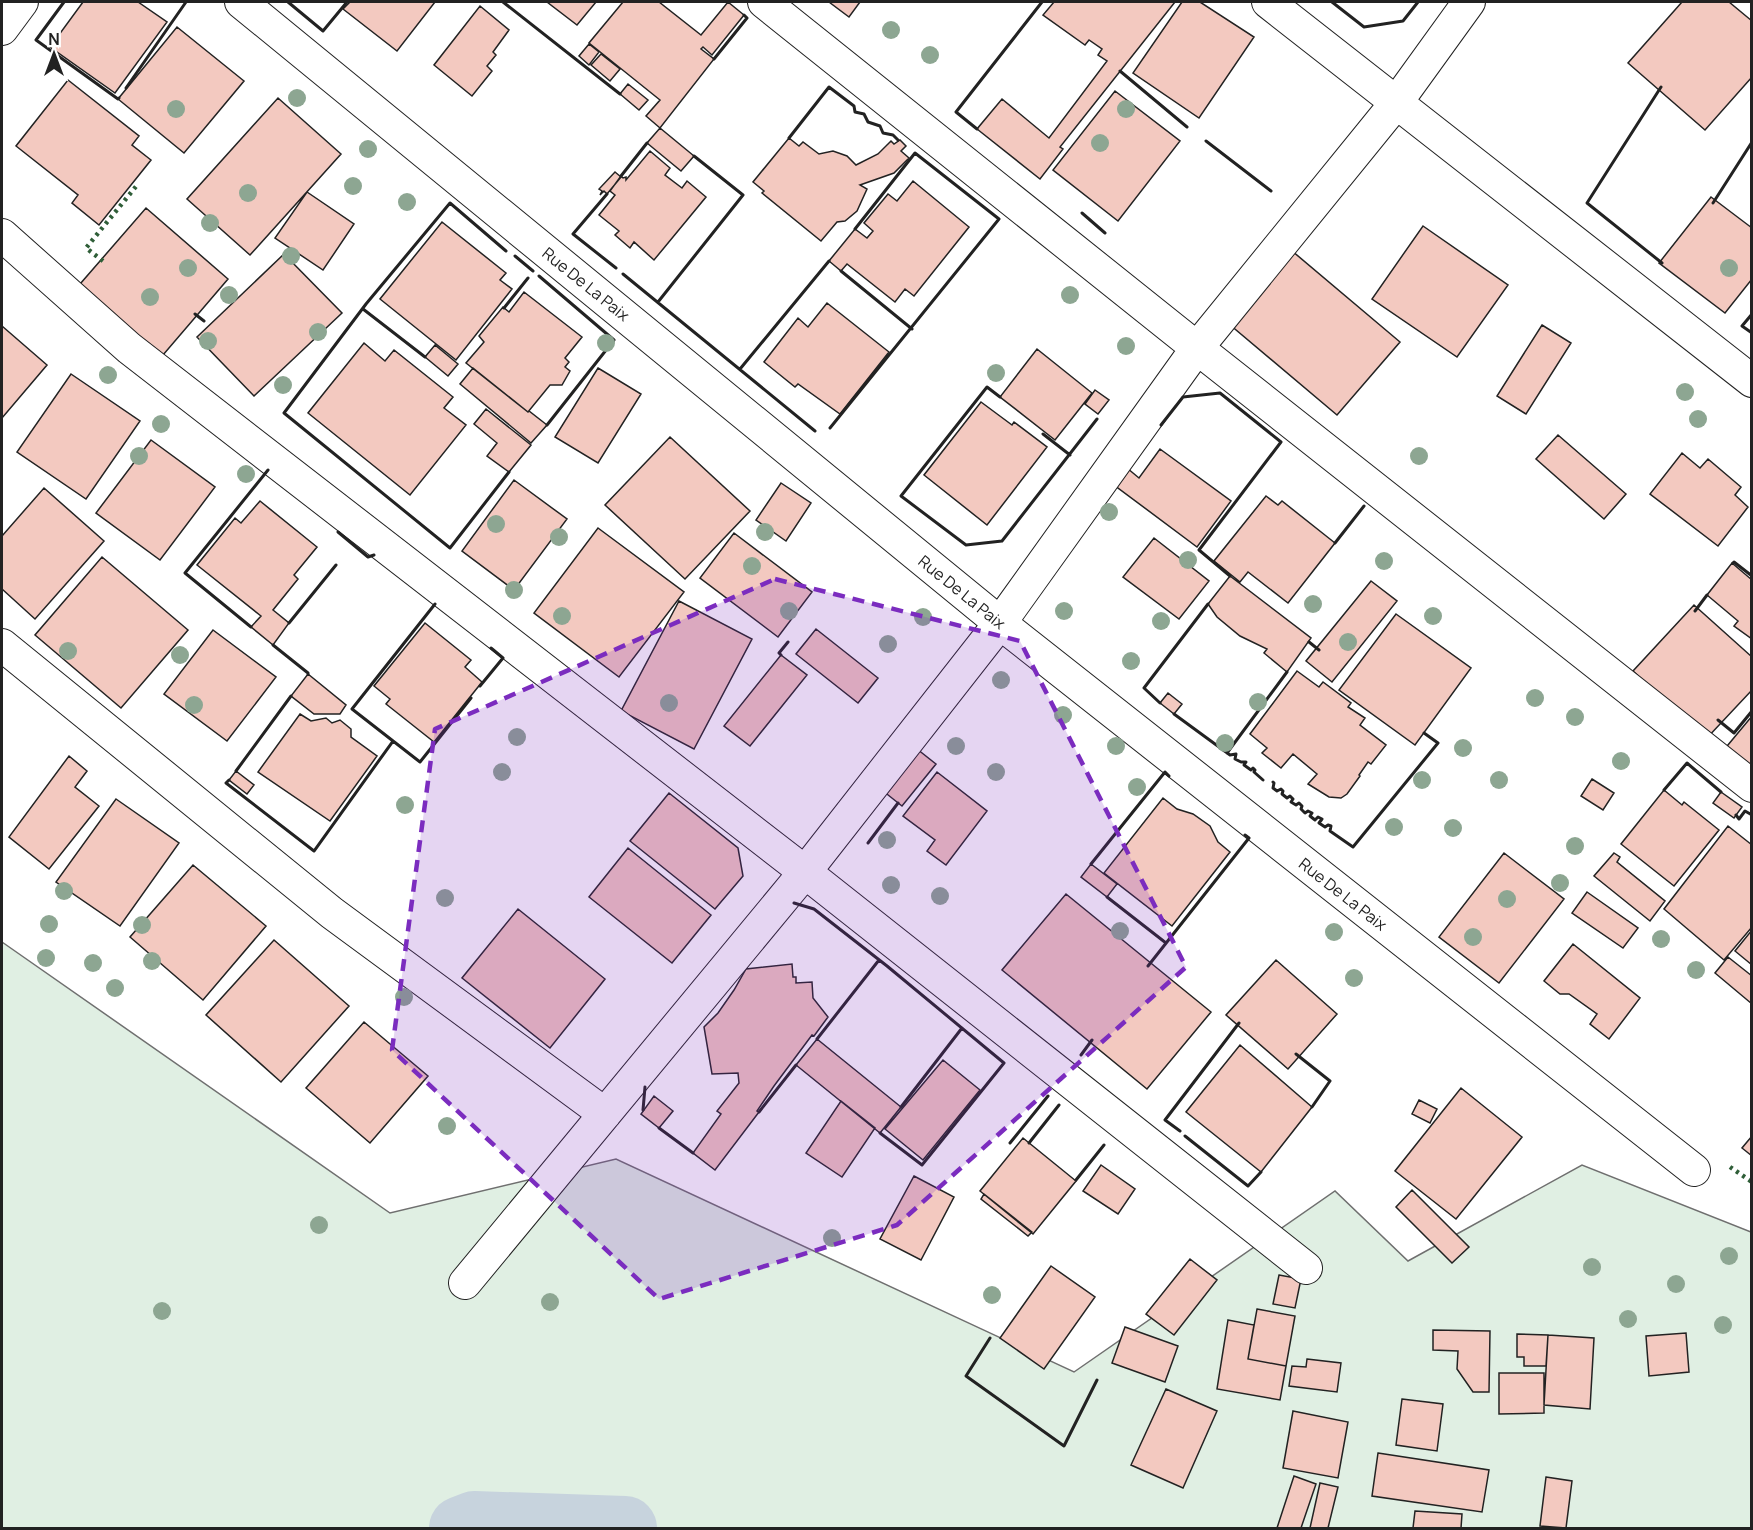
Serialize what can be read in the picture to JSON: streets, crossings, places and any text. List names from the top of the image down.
{
  "streets": {
    "street": ["Rue De La Paix"]
  },
  "north": "top"
}
